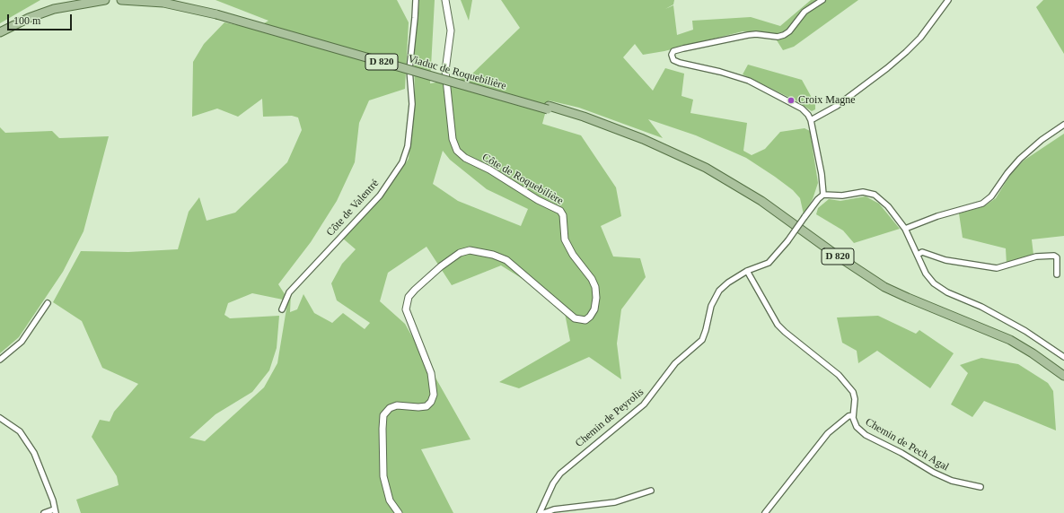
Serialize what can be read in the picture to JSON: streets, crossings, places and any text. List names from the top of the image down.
{
  "streets": {
    "main road": ["D 820", "Viaduc de Roquebilière"],
    "street": [
      "Côte de Roquebilière",
      "Côte de Valentré",
      "Chemin de Peyrolis",
      "Chemin de Pech Agal"
    ]
  },
  "crossings": [
    ["D 820", "Viaduc de Roquebilière"],
    ["Chemin de Peyrolis", "Chemin de Pech Agal"]
  ],
  "places": ["Croix Magne"],
  "scale_bar": "100 m"
}
